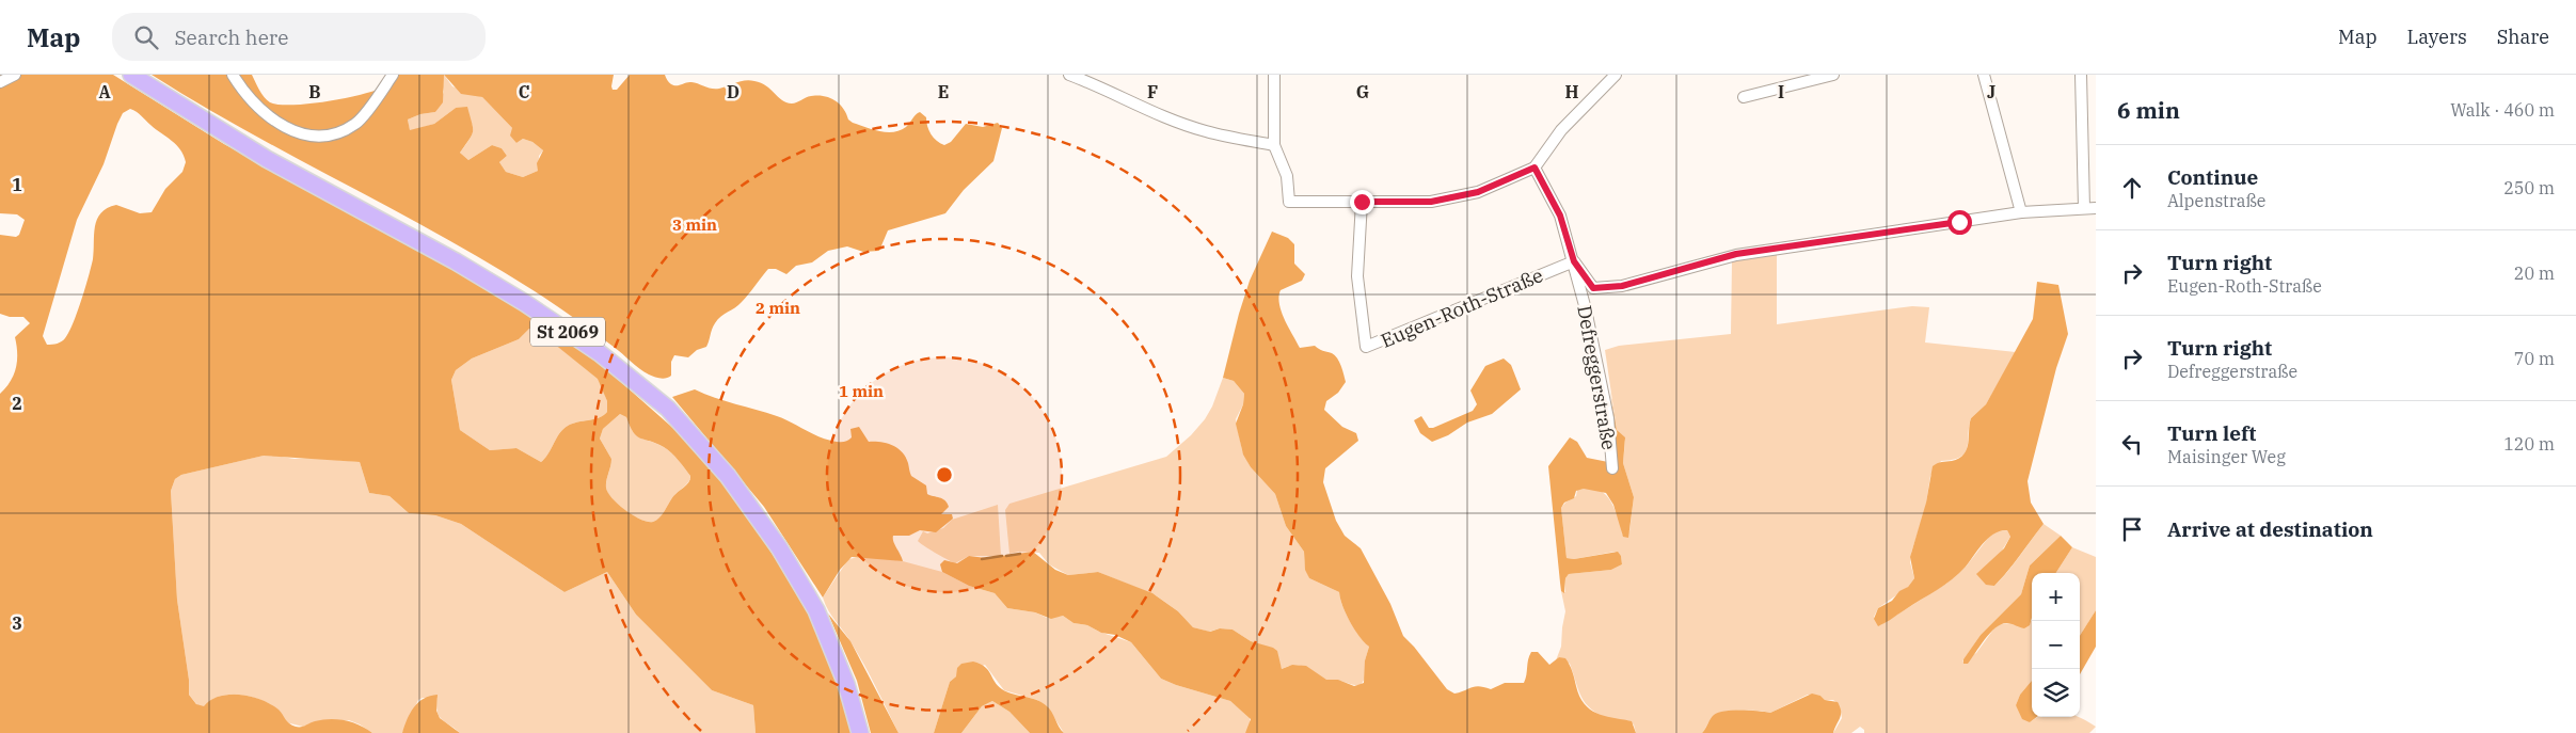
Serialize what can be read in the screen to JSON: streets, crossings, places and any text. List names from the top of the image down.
{
  "streets": {
    "main road": ["St 2069"],
    "street": ["Eugen-Roth-Straße", "Defreggerstraße"]
  },
  "crossings": [
    ["Eugen-Roth-Straße", "Defreggerstraße"]
  ],
  "page": {
    "header": "Map",
    "search": "Search here",
    "nav": ["Map", "Layers", "Share"],
    "heading": ["6 min", "Walk · 460 m"],
    "list": [
      ["Continue", "Alpenstraße", "250 m"],
      ["Turn right", "Eugen-Roth-Straße", "20 m"],
      ["Turn right", "Defreggerstraße", "70 m"],
      ["Turn left", "Maisinger Weg", "120 m"],
      "Arrive at destination"
    ],
    "map_buttons": ["+", "−"]
  },
  "grid": {
    "columns": [
      "A",
      "B",
      "C",
      "D",
      "E",
      "F",
      "G",
      "H",
      "I",
      "J"
    ],
    "rows": ["1", "2", "3"]
  },
  "rings": ["3 min", "2 min", "1 min"]
}
